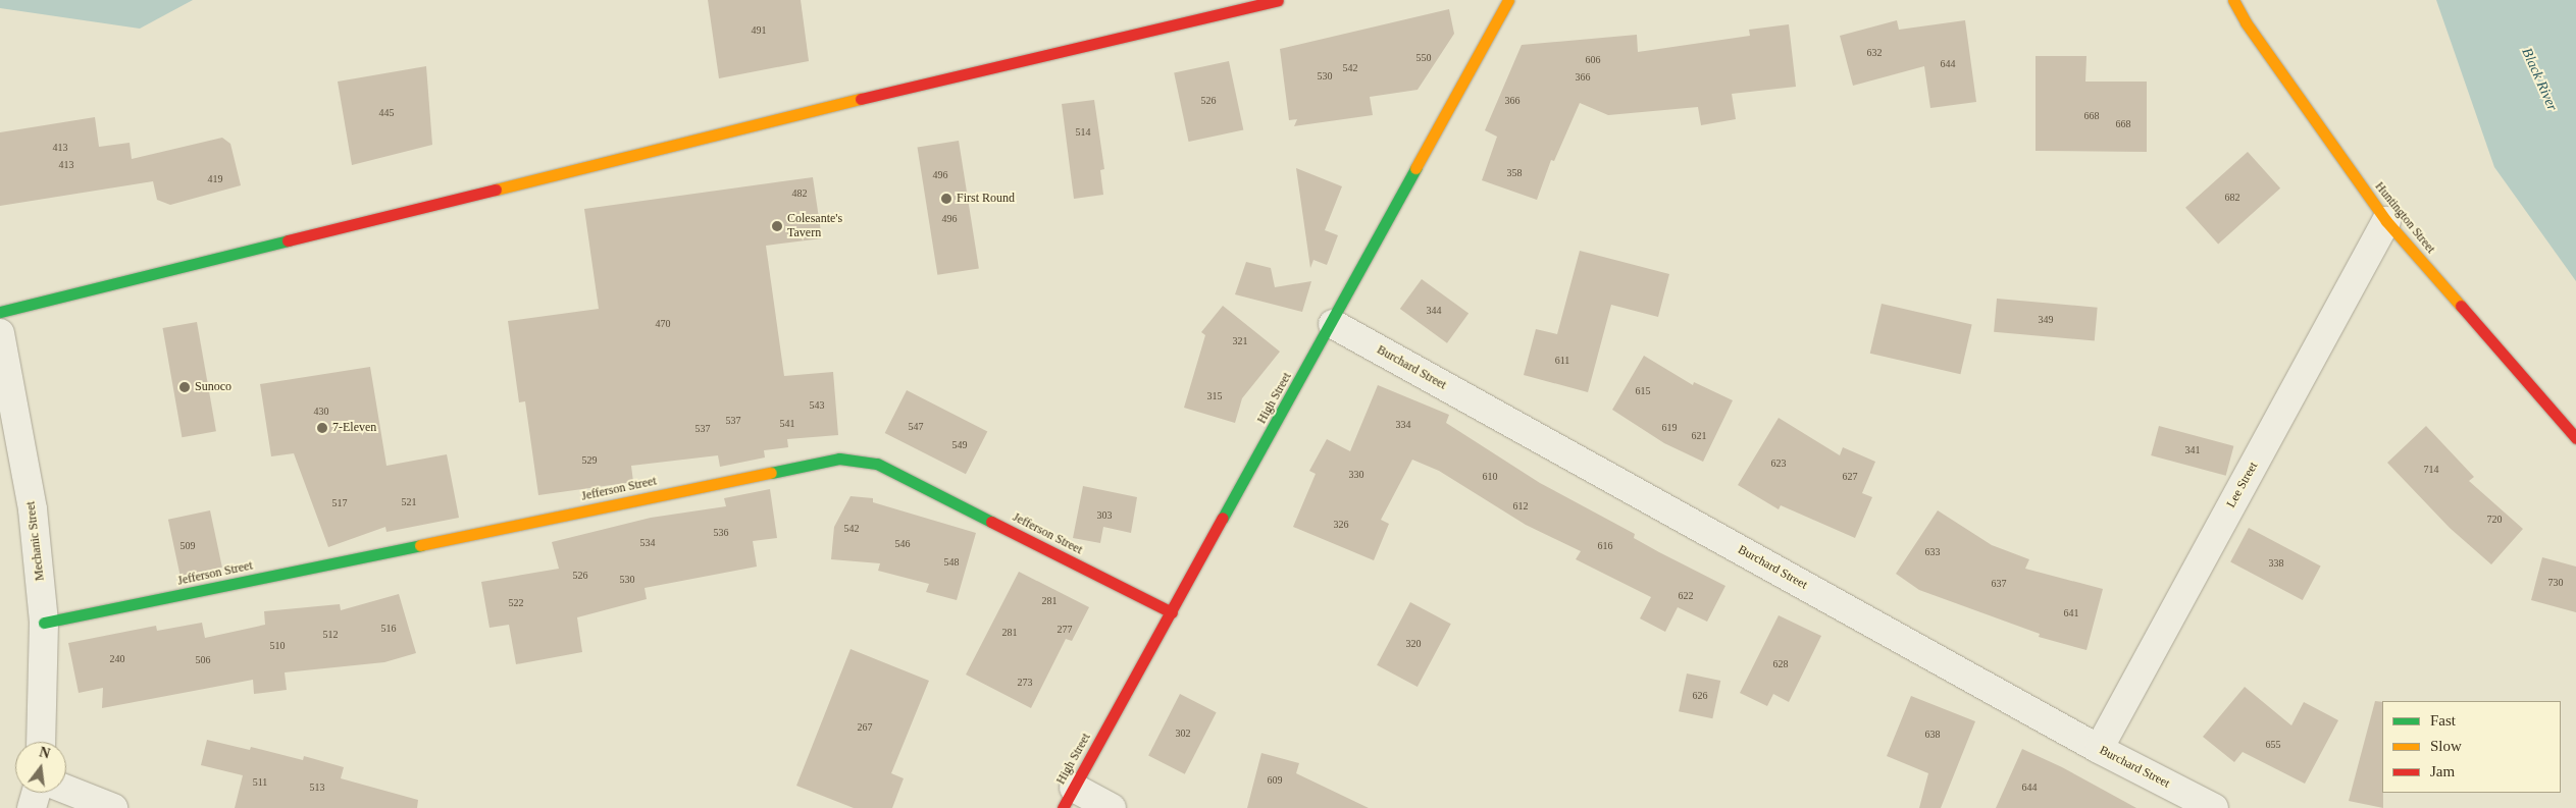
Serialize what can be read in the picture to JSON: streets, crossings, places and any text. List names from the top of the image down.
{
  "streets": {
    "street": [
      "Huntington Street",
      "Burchard Street",
      "High Street",
      "Lee Street",
      "Jefferson Street",
      "Mechanic Street"
    ]
  },
  "crossings": [
    ["Huntington Street", "Lee Street"],
    ["Burchard Street", "High Street"],
    ["Burchard Street", "Lee Street"],
    ["High Street", "Jefferson Street"],
    ["Jefferson Street", "Mechanic Street"]
  ],
  "water": ["Black River"],
  "places": [
    "First Round",
    "Colesante's Tavern",
    "Sunoco",
    "7-Eleven"
  ],
  "house_numbers": [
    "491",
    "632",
    "550",
    "606",
    "644",
    "542",
    "530",
    "366",
    "526",
    "366",
    "445",
    "668",
    "668",
    "514",
    "413",
    "413",
    "358",
    "496",
    "419",
    "482",
    "682",
    "496",
    "344",
    "349",
    "470",
    "321",
    "611",
    "615",
    "315",
    "543",
    "430",
    "537",
    "541",
    "334",
    "547",
    "619",
    "537",
    "621",
    "549",
    "341",
    "529",
    "623",
    "714",
    "330",
    "610",
    "627",
    "521",
    "517",
    "612",
    "303",
    "720",
    "326",
    "542",
    "536",
    "534",
    "546",
    "509",
    "616",
    "633",
    "548",
    "338",
    "526",
    "530",
    "730",
    "637",
    "622",
    "281",
    "522",
    "641",
    "516",
    "277",
    "281",
    "512",
    "320",
    "510",
    "240",
    "506",
    "628",
    "273",
    "626",
    "267",
    "302",
    "638",
    "655",
    "609",
    "511",
    "513",
    "644"
  ],
  "legend": ["Fast", "Slow", "Jam"],
  "north": "top"
}
